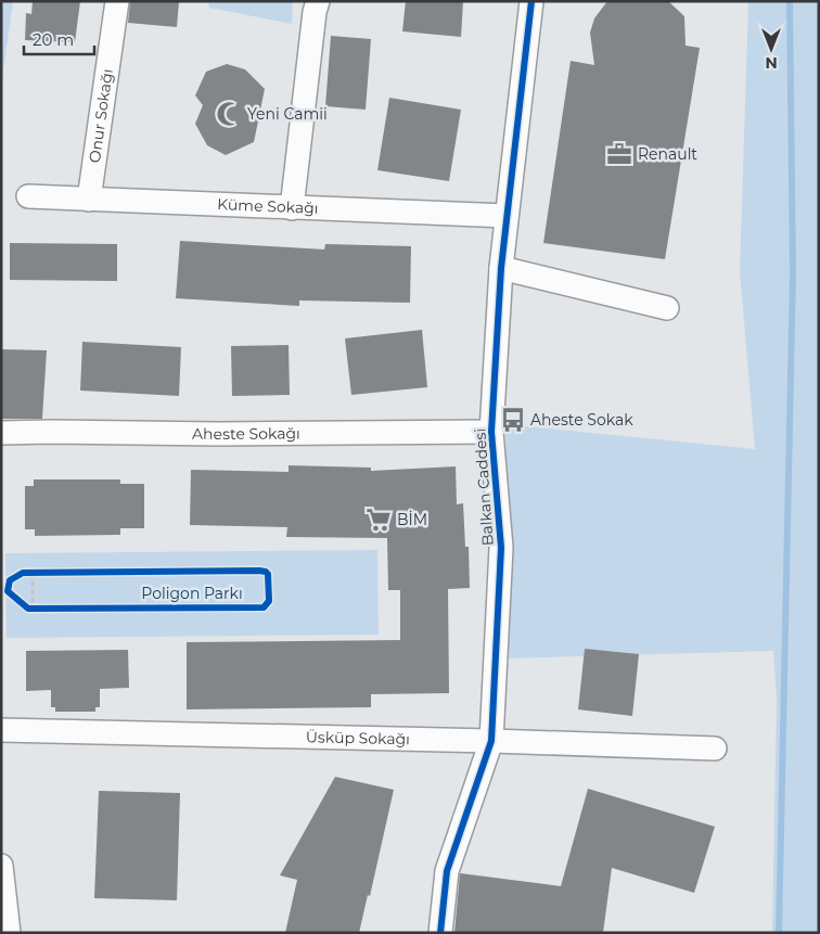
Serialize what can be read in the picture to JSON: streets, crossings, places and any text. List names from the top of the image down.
{
  "streets": {
    "street": [
      "Onur Sokağı",
      "Küme Sokağı",
      "Aheste Sokağı",
      "Balkan Caddesi",
      "Üsküp Sokağı"
    ]
  },
  "crossings": [
    ["Onur Sokağı", "Küme Sokağı"],
    ["Küme Sokağı", "Balkan Caddesi"],
    ["Aheste Sokağı", "Balkan Caddesi"],
    ["Balkan Caddesi", "Üsküp Sokağı"]
  ],
  "parks": ["Poligon Parkı"],
  "places": {
    "mosque": ["Yeni Camii"],
    "office": ["Renault"],
    "bus stop": ["Aheste Sokak"],
    "supermarket": ["BİM"]
  },
  "scale_bar": "20 m",
  "north": "bottom"
}
